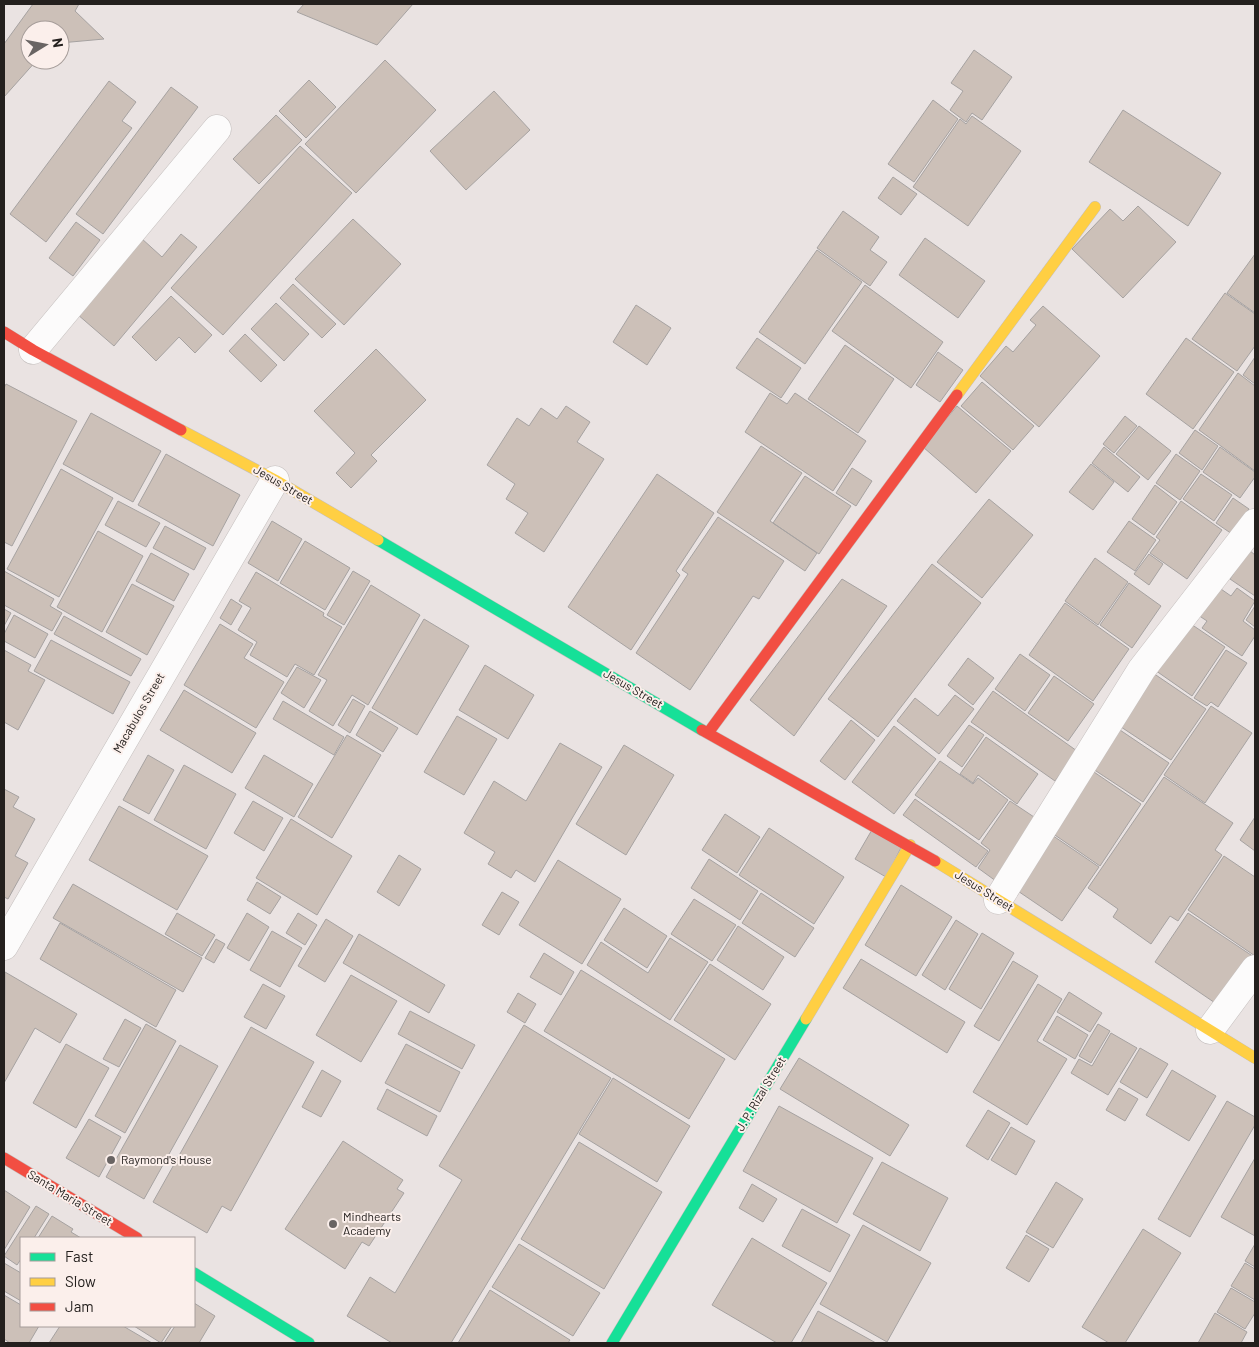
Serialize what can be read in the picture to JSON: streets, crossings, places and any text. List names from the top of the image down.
{
  "streets": {
    "street": [
      "Jesus Street",
      "Macabulos Street",
      "J. P. Rizal Street",
      "Santa Maria Street"
    ]
  },
  "crossings": [
    ["Jesus Street", "Macabulos Street"],
    ["Jesus Street", "J. P. Rizal Street"]
  ],
  "places": ["Raymond's House", "Mindhearts Academy"],
  "legend": ["Fast", "Slow", "Jam"],
  "north": "right"
}
